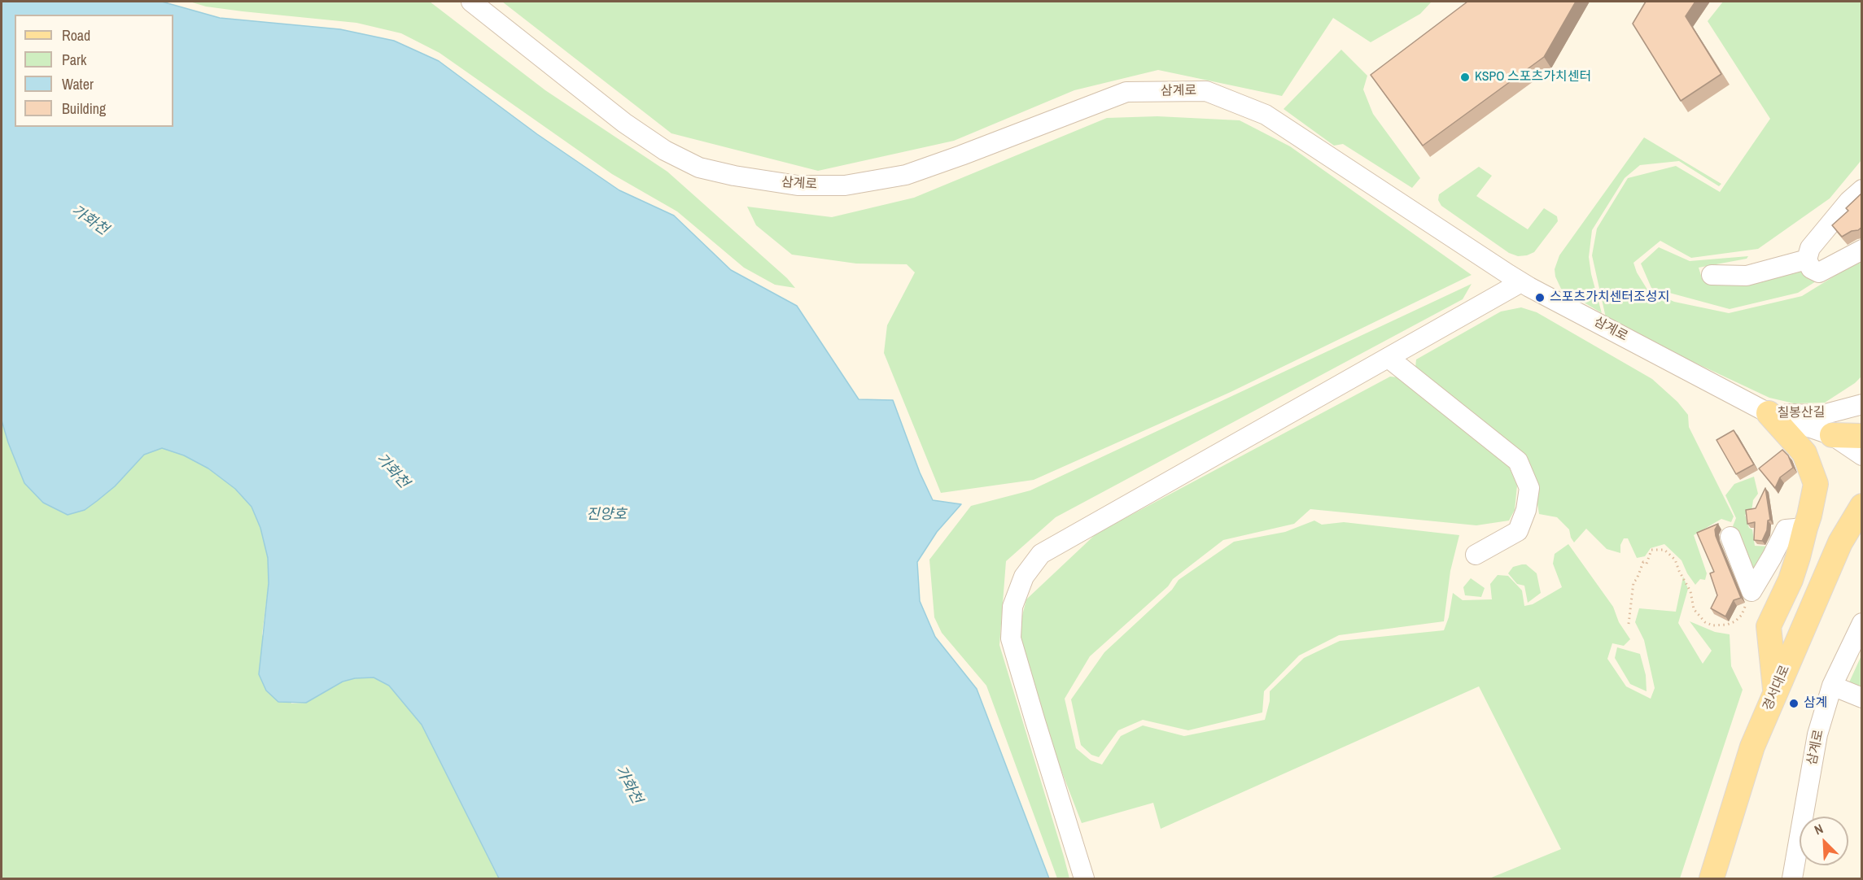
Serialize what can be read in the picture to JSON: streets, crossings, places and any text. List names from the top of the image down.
{
  "streets": {
    "main road": ["경서대로"],
    "street": ["삼계로", "칠봉산길"]
  },
  "crossings": [
    ["삼계로", "칠봉산길"]
  ],
  "water": ["가화천", "진양호"],
  "places": ["KSPO 스포츠가치센터", "스포츠가치센터조성지", "삼계"],
  "legend": [
    "Road",
    "Park",
    "Water",
    "Building"
  ],
  "north": "top left"
}
